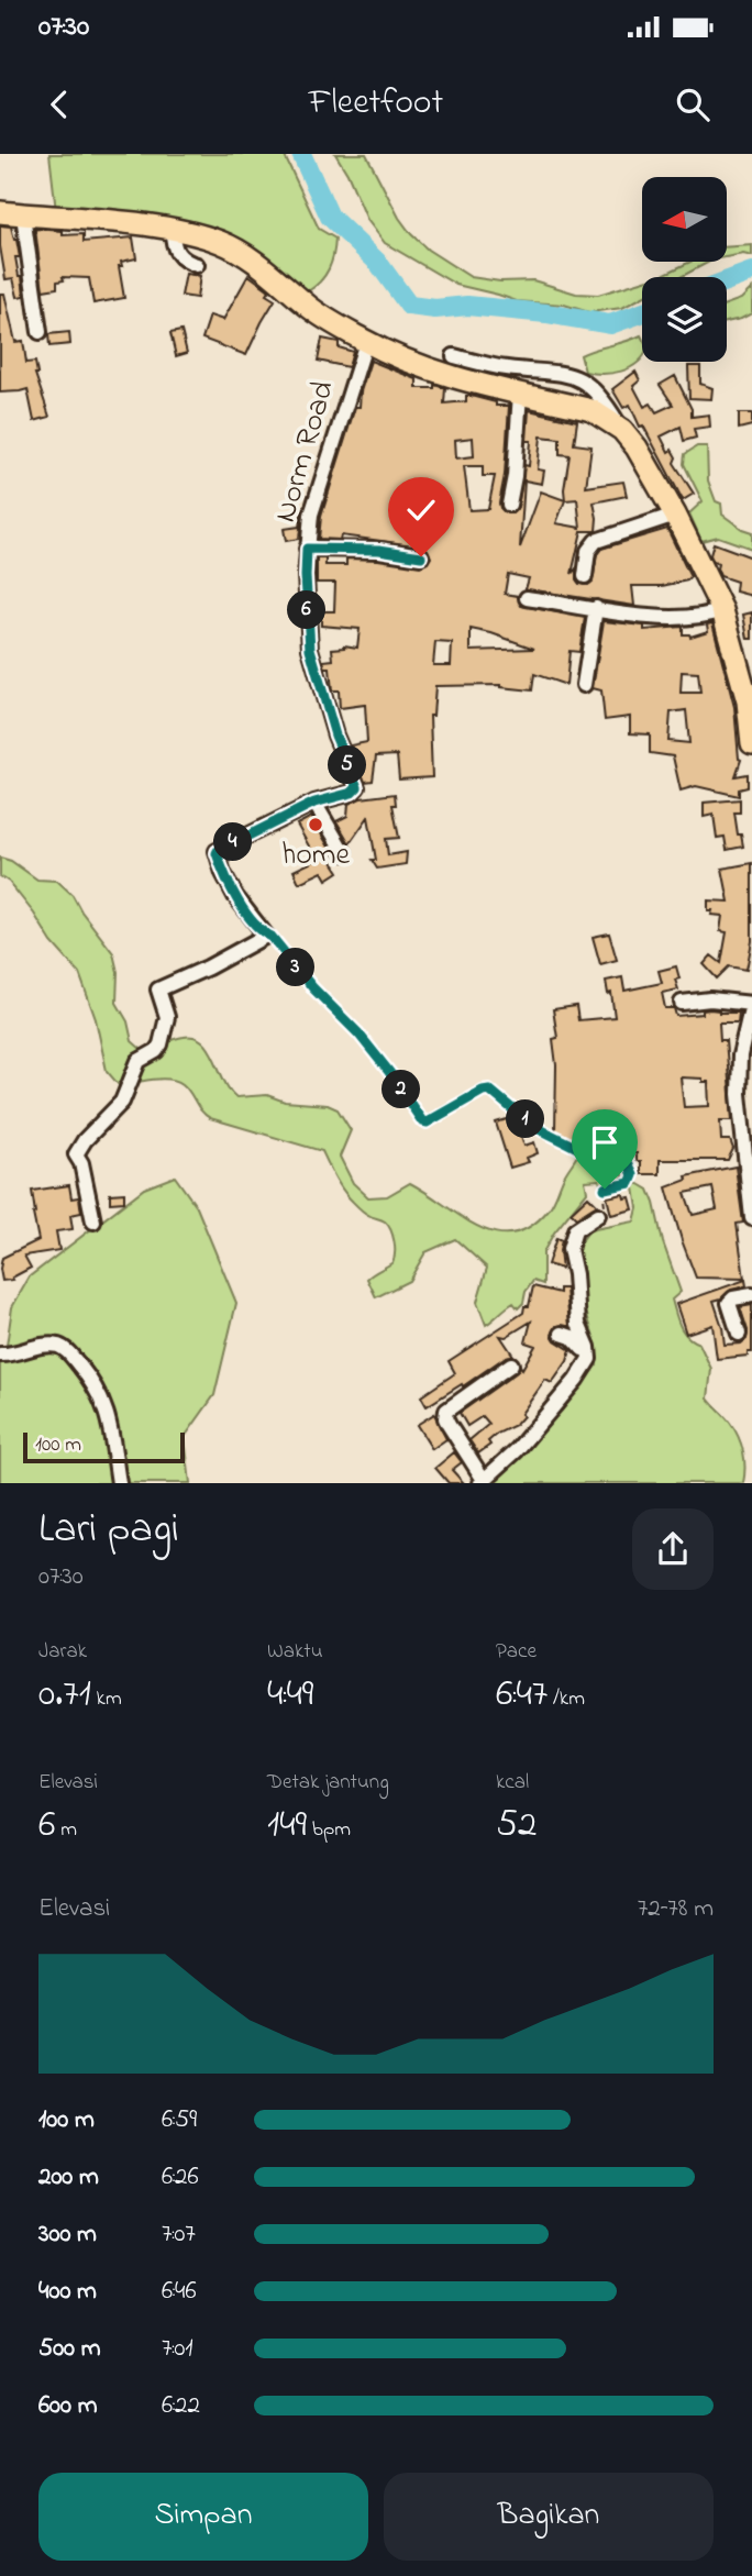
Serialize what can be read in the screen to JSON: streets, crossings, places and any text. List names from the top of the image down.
{
  "streets": {
    "street": ["Norm Road"]
  },
  "places": ["home"],
  "scale_bar": "100 m",
  "north": "left",
  "page": {
    "status": "07:30",
    "header": "Fleetfoot",
    "pins": [
      "6",
      "5",
      "4",
      "3",
      "2",
      "1"
    ],
    "scale": "100 m",
    "heading": ["Lari pagi", "07:30"],
    "stats": [
      ["Jarak", "0.71 km"],
      ["Waktu", "4:49"],
      ["Pace", "6:47 /km"],
      ["Elevasi", "6 m"],
      ["Detak jantung", "149 bpm"],
      ["kcal", "52"]
    ],
    "chart": ["Elevasi", "72–78 m"],
    "list": [
      {
        "name": "100 m",
        "note": "6:59"
      },
      {
        "name": "200 m",
        "note": "6:26"
      },
      {
        "name": "300 m",
        "note": "7:07"
      },
      {
        "name": "400 m",
        "note": "6:46"
      },
      {
        "name": "500 m",
        "note": "7:01"
      },
      {
        "name": "600 m",
        "note": "6:22"
      }
    ],
    "buttons": ["Simpan", "Bagikan"]
  }
}
